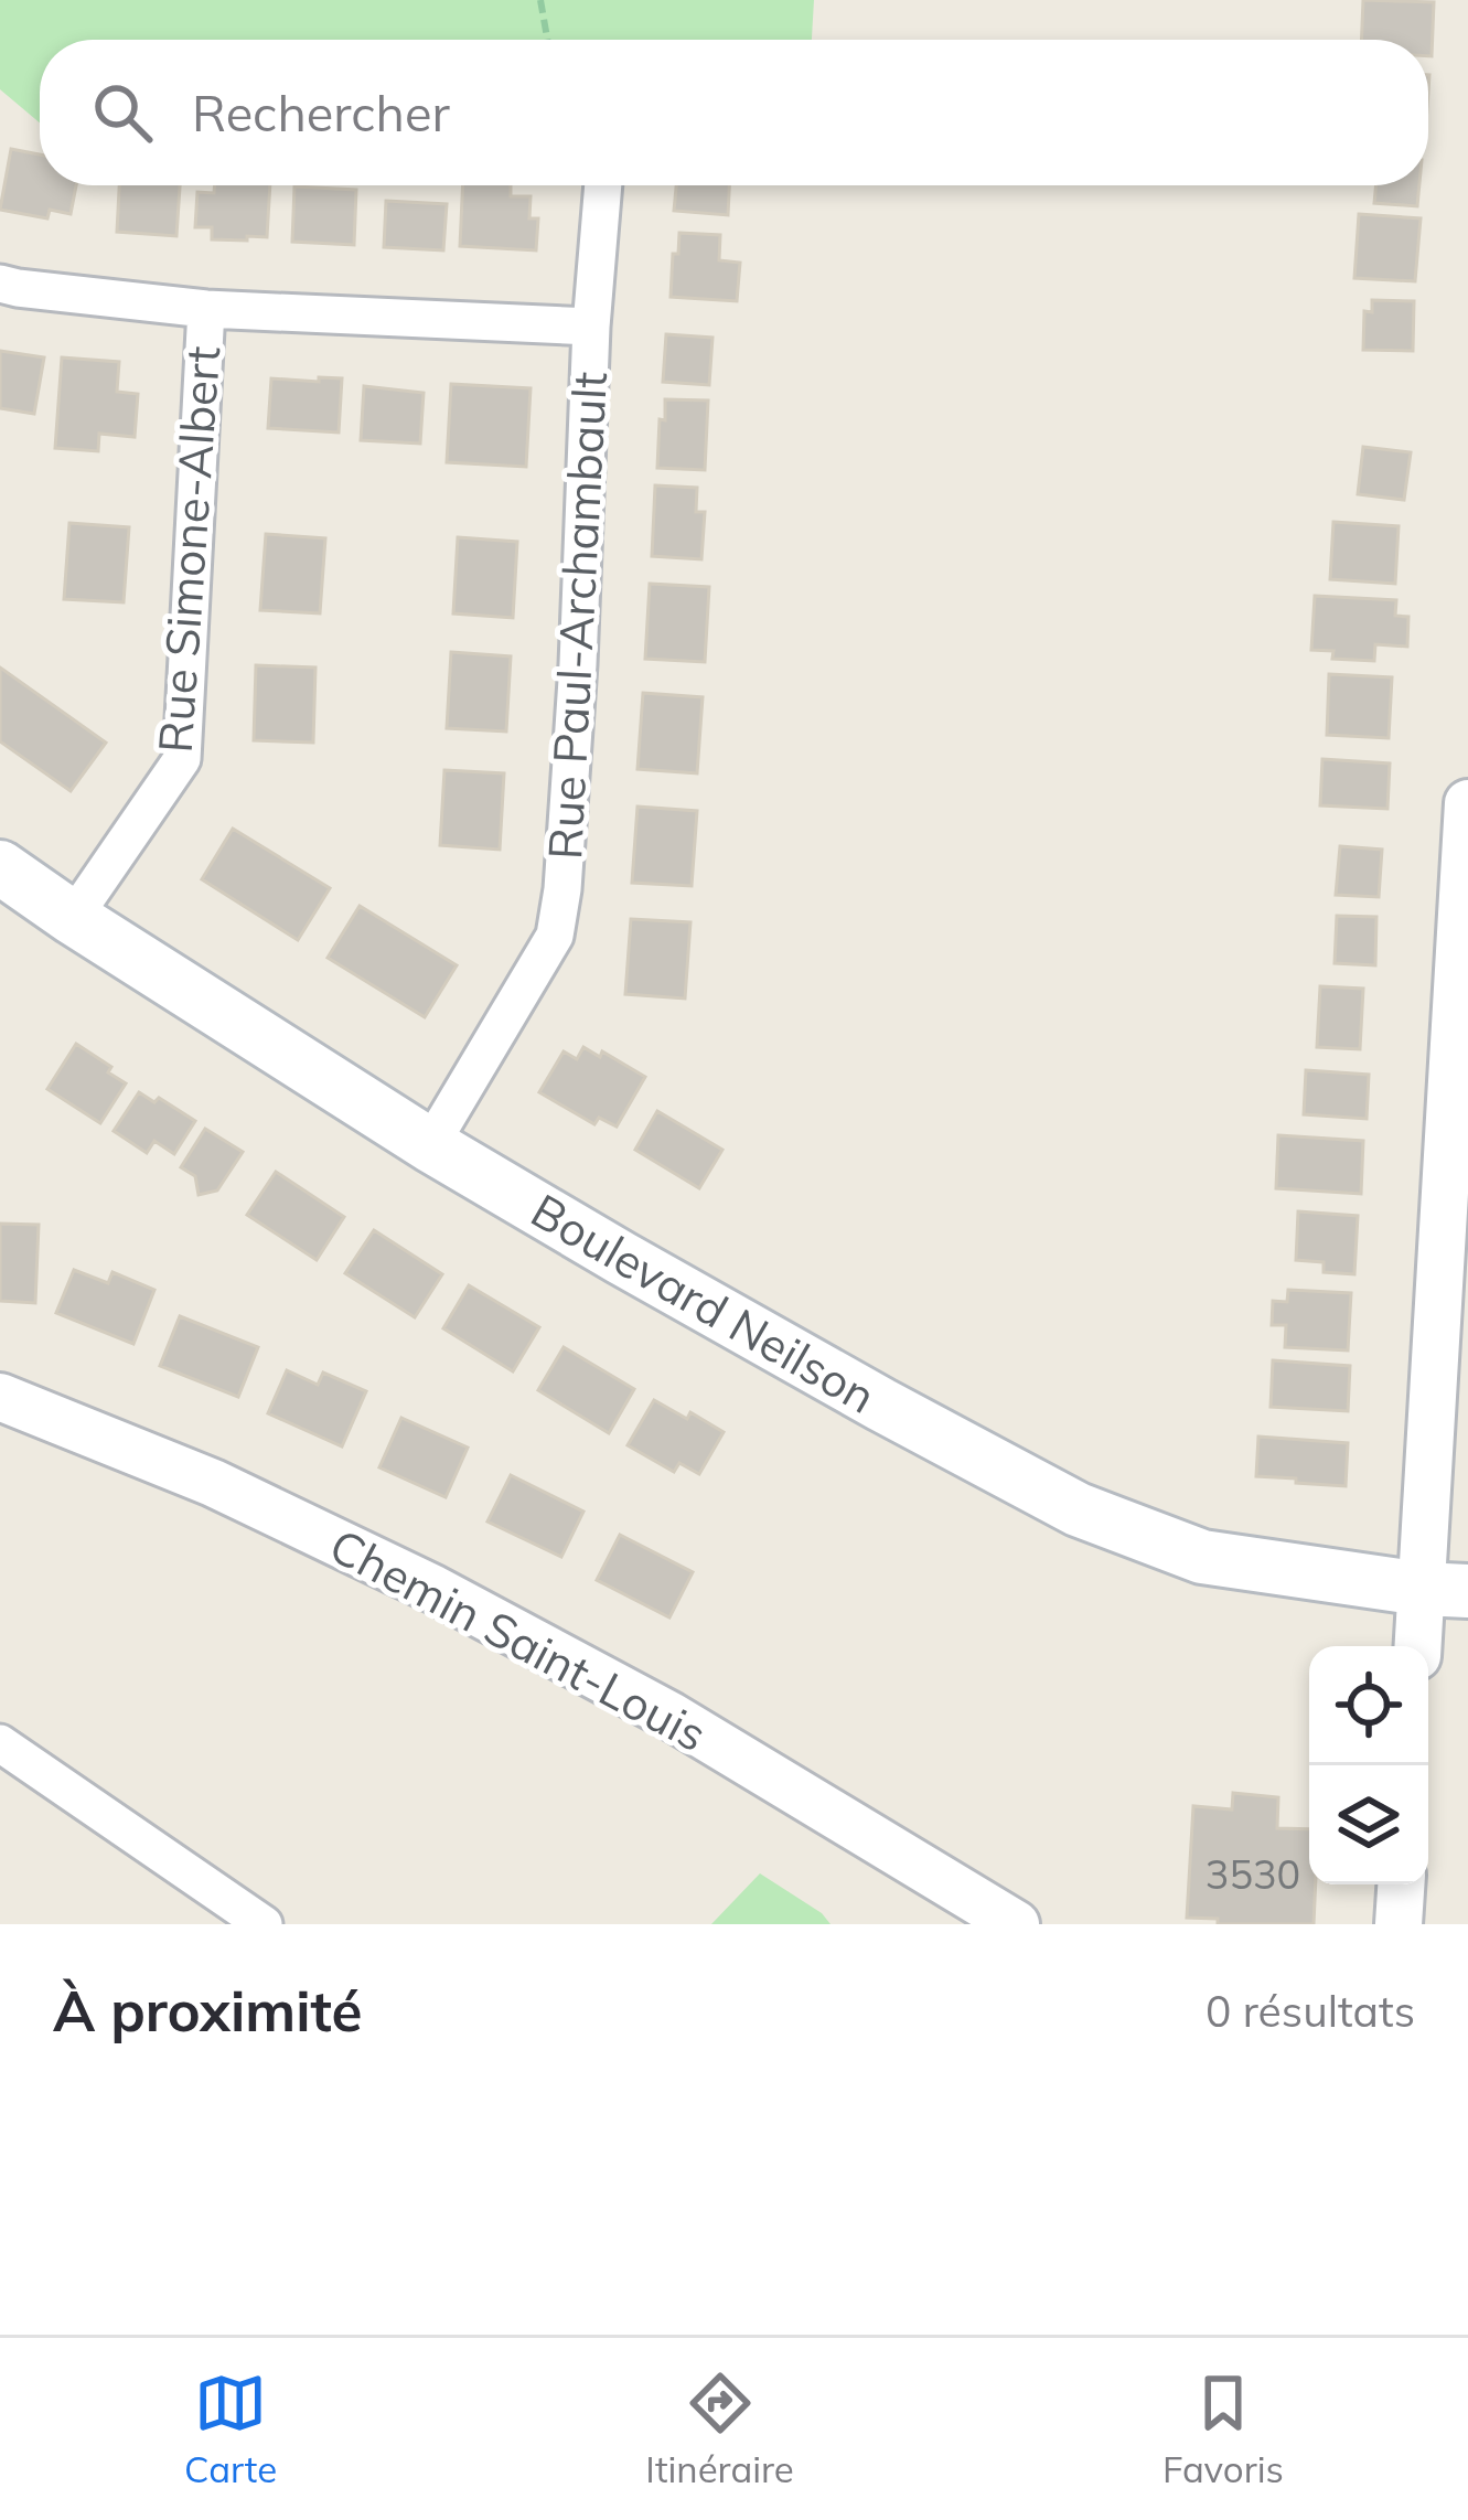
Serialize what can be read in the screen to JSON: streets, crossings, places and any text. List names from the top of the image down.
{
  "streets": {
    "main road": ["Boulevard Neilson"],
    "street": ["Rue Simone-Albert", "Rue Paul-Archambault", "Chemin Saint-Louis"]
  },
  "crossings": [
    ["Rue Simone-Albert", "Rue Paul-Archambault"],
    ["Rue Simone-Albert", "Boulevard Neilson"],
    ["Rue Paul-Archambault", "Boulevard Neilson"]
  ],
  "house_numbers": ["3530"],
  "page": {
    "search": "Rechercher",
    "heading": ["À proximité", "0 résultats"],
    "nav": ["Carte", "Itinéraire", "Favoris"]
  }
}
